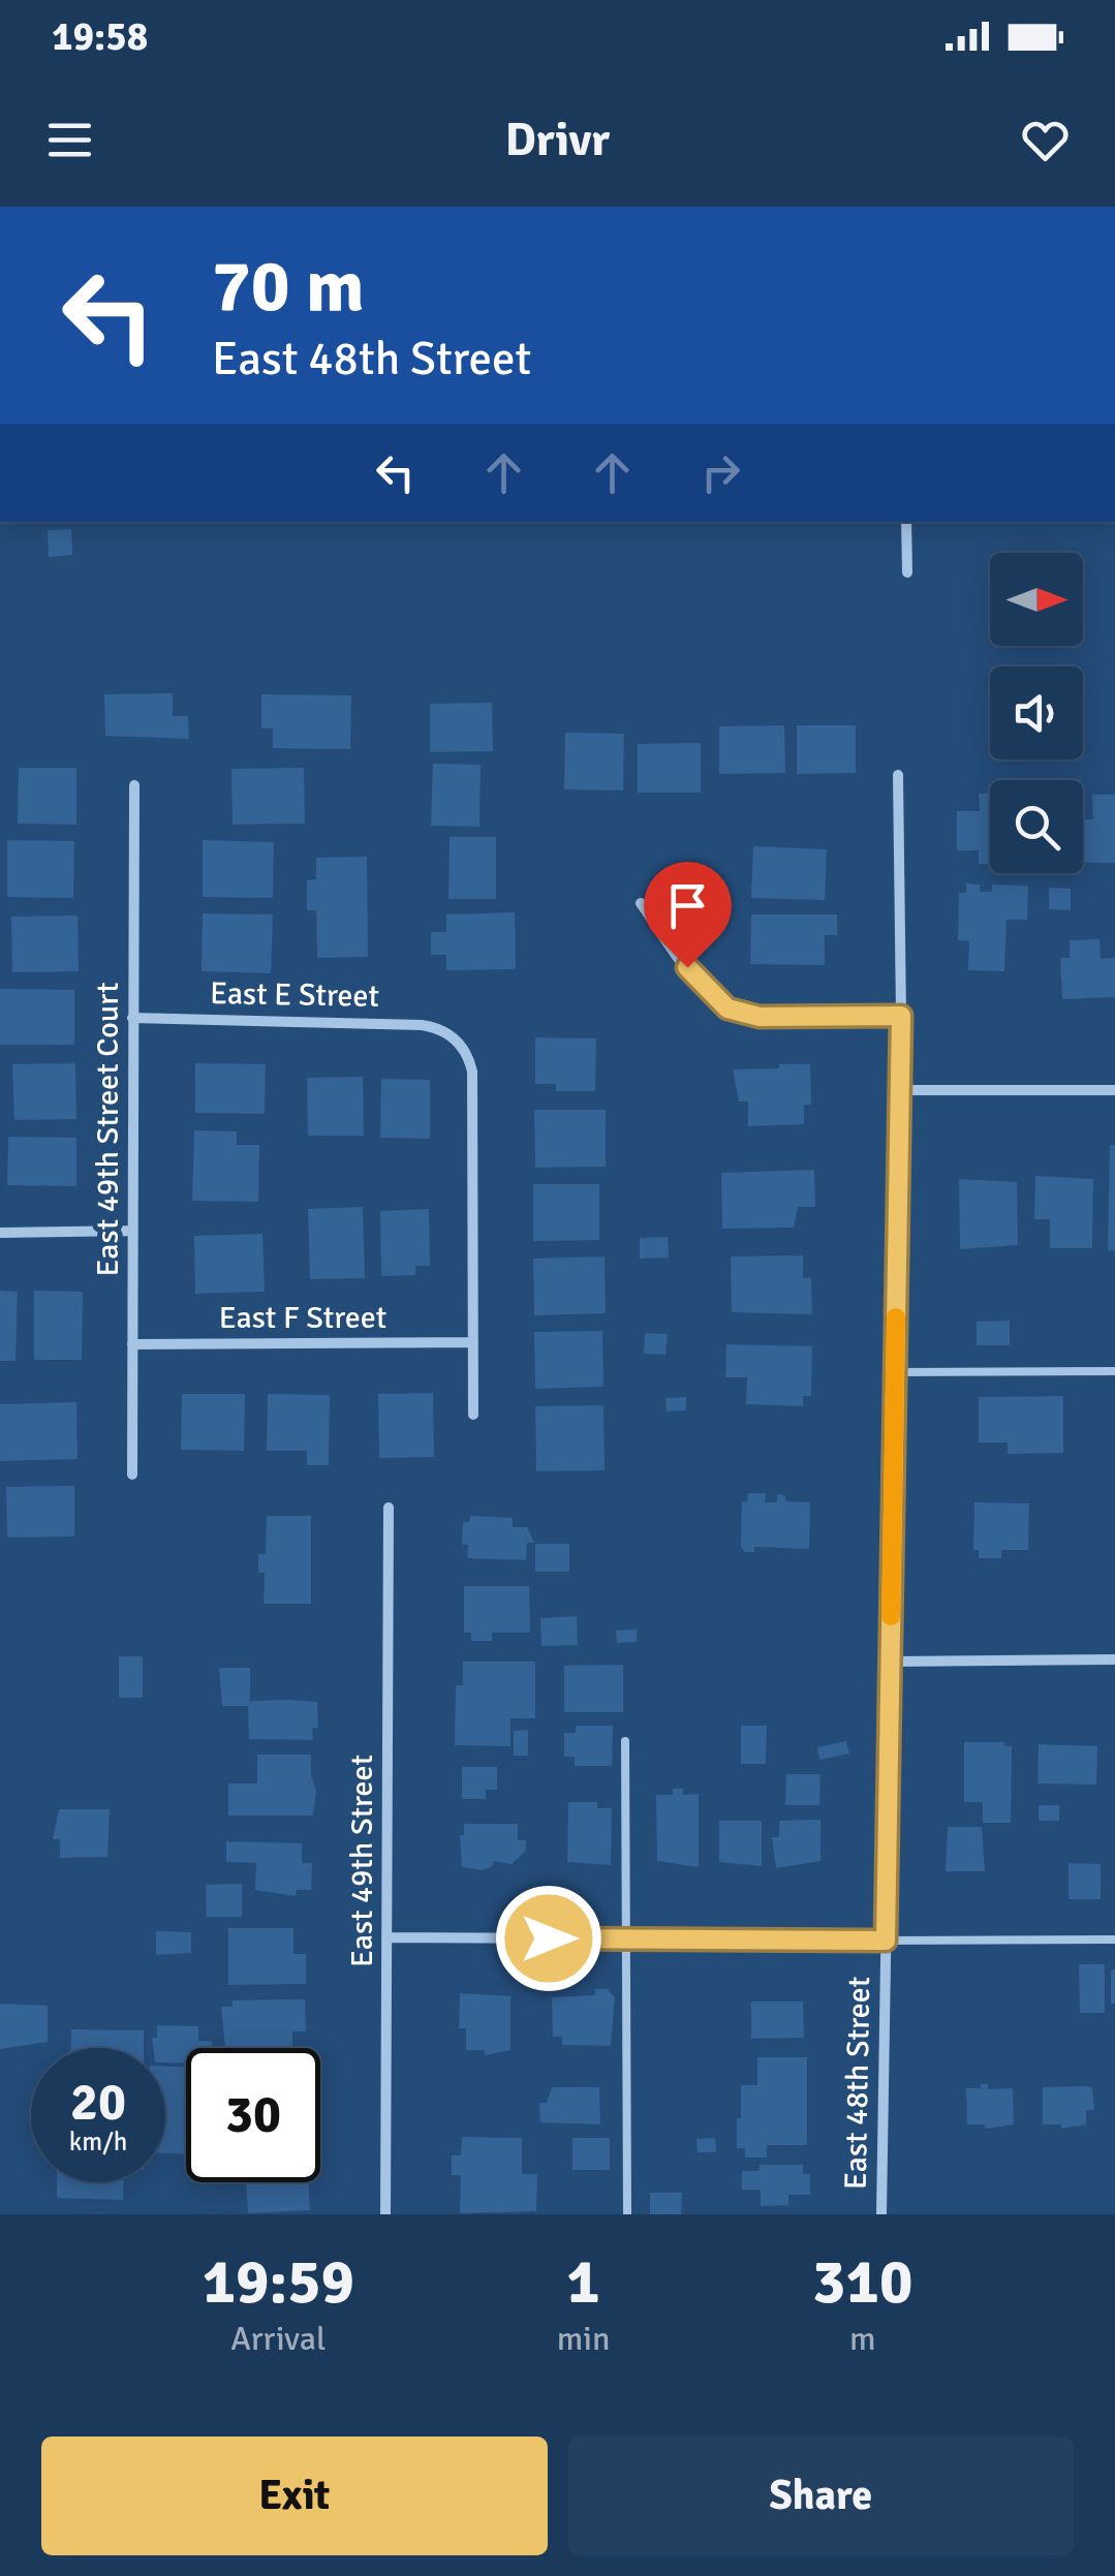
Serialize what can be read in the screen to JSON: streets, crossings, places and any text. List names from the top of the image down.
{
  "streets": {
    "street": [
      "East E Street",
      "East 49th Street Court",
      "East F Street",
      "East 49th Street",
      "East 48th Street"
    ]
  },
  "crossings": [
    ["East E Street", "East 49th Street Court"],
    ["East E Street", "East F Street"],
    ["East 49th Street Court", "East F Street"]
  ],
  "north": "right",
  "page": {
    "status": "19:58",
    "header": "Drivr",
    "turn": ["70 m", "East 48th Street"],
    "speed": "20 km/h",
    "limit": "30",
    "eta": [
      "19:59",
      "Arrival",
      "1",
      "min",
      "310",
      "m"
    ],
    "buttons": ["Exit", "Share"]
  }
}
